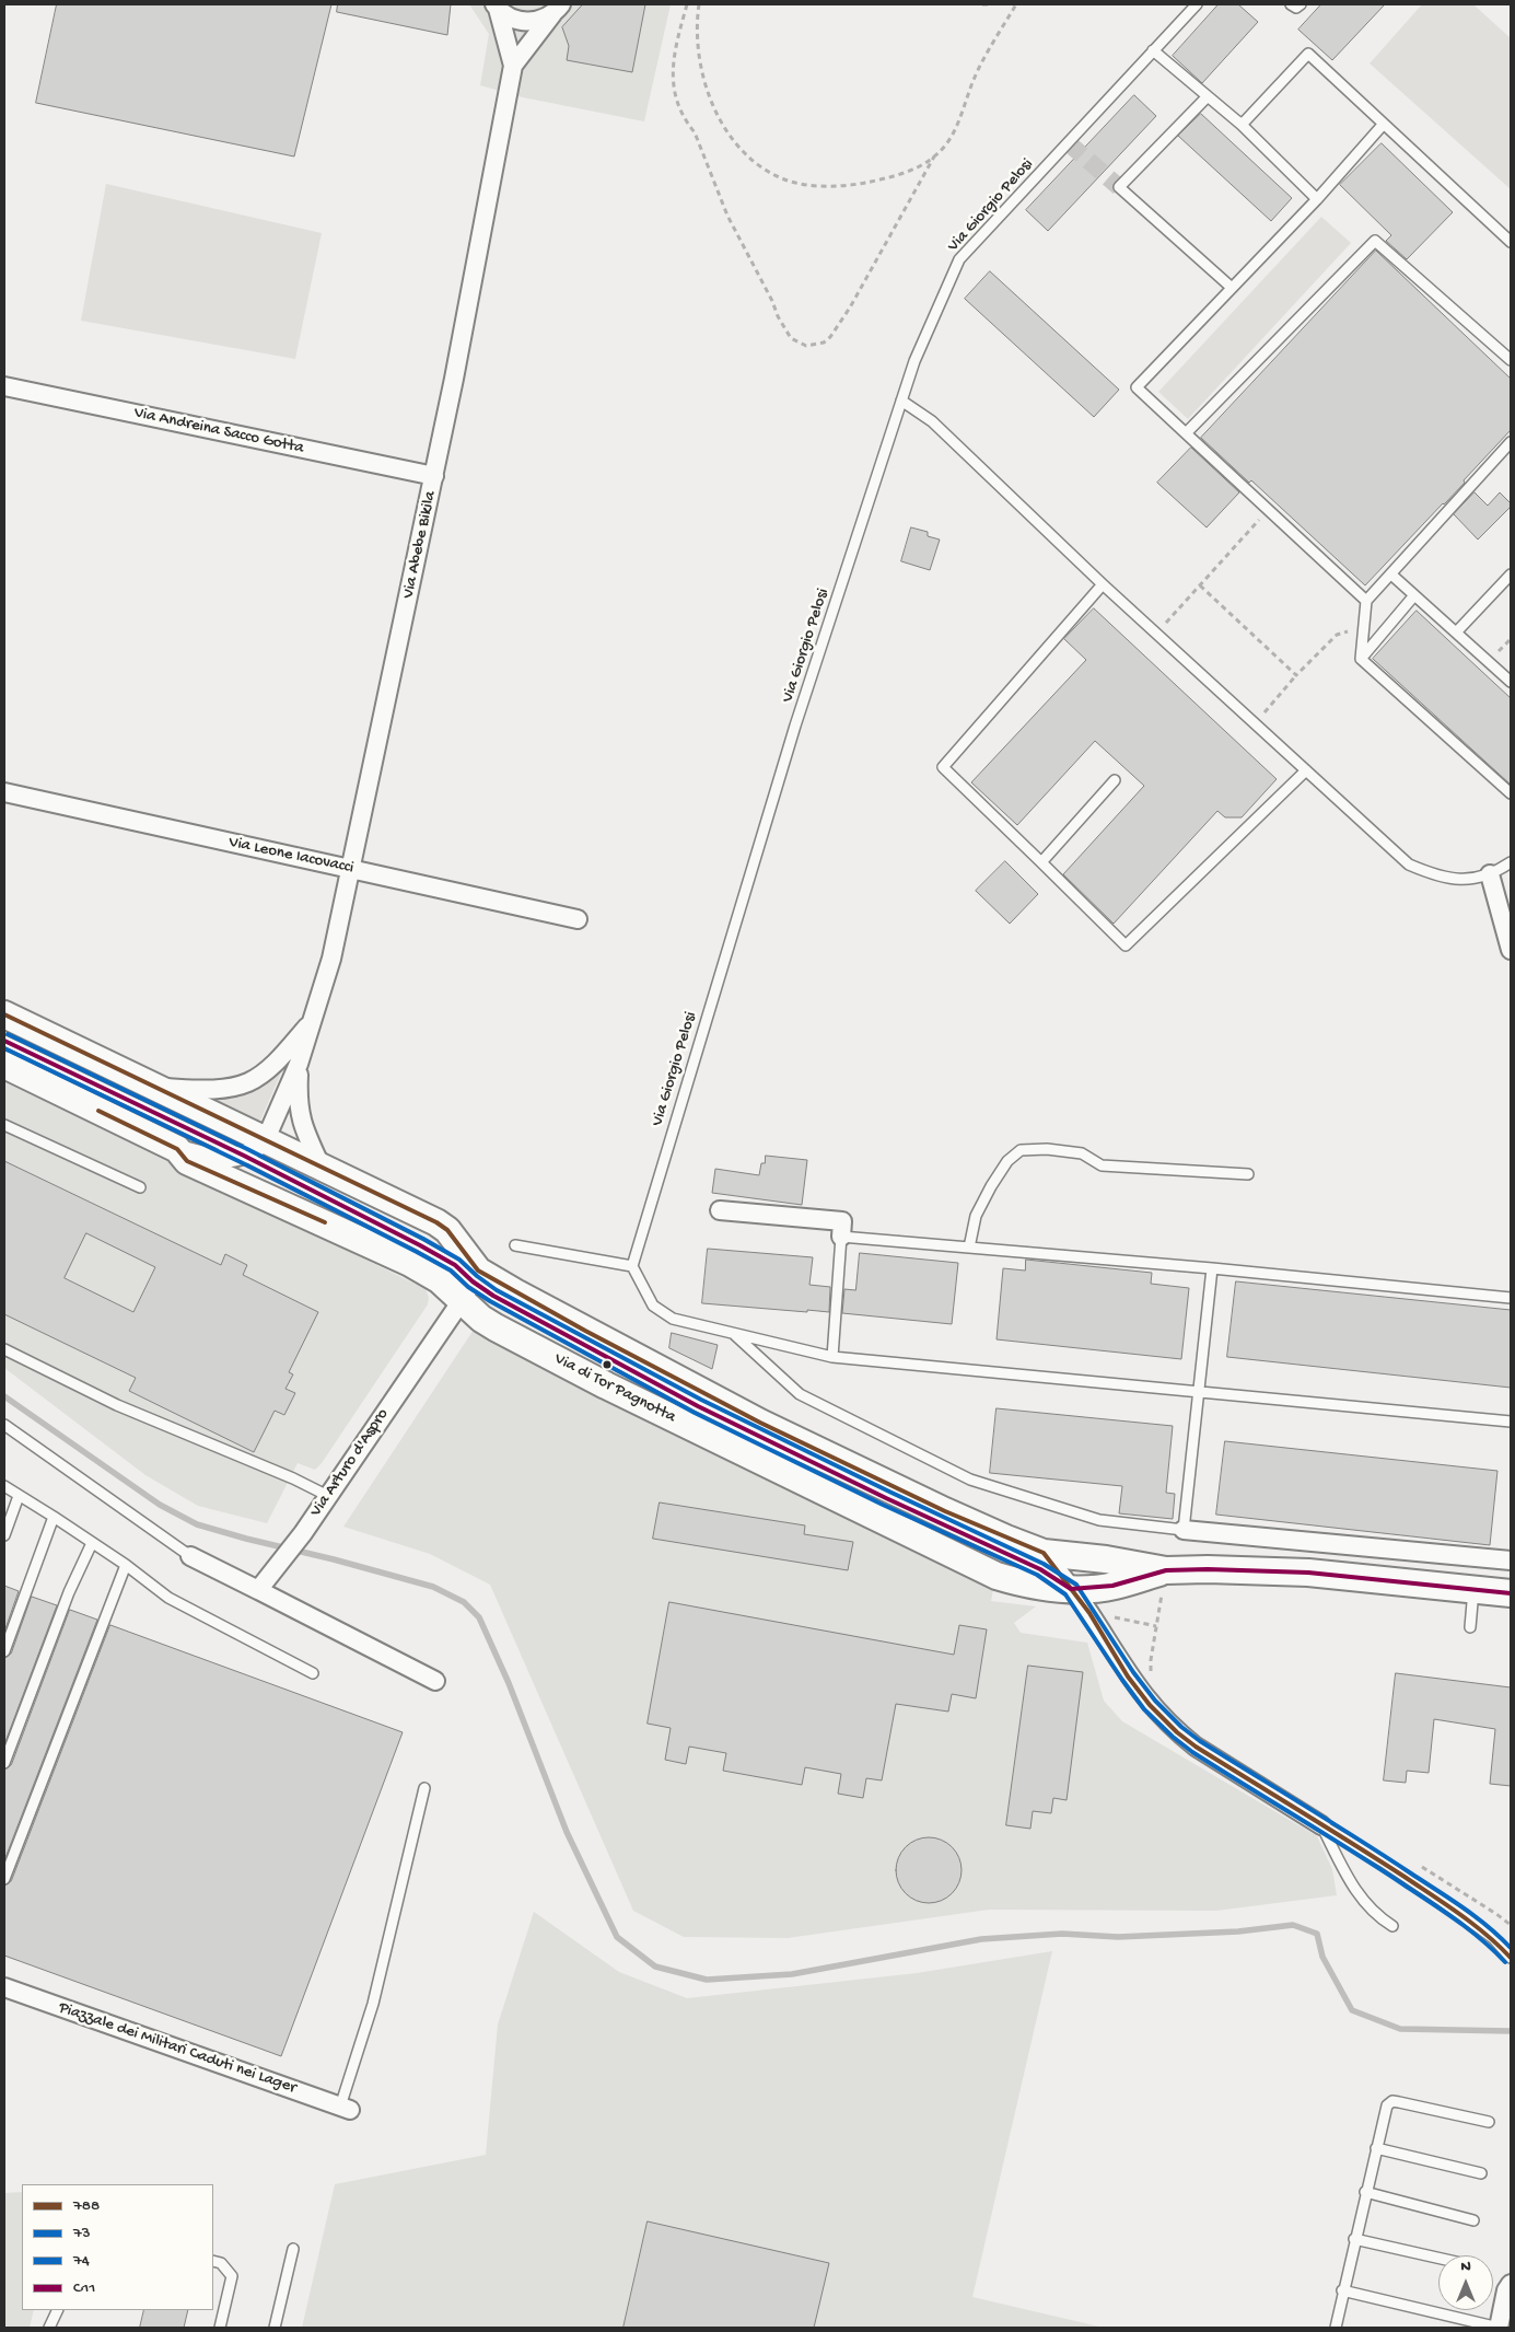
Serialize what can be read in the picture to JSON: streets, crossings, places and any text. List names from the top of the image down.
{
  "streets": {
    "street": [
      "Via Andreina Sacco Gotta",
      "Via Abebe Bikila",
      "Via Leone Iacovacci",
      "Via di Tor Pagnotta",
      "Via Arturo d'Aspro",
      "Piazzale dei Militari Caduti nei Lager"
    ],
    "lane": ["Via Giorgio Pelosi"]
  },
  "crossings": [
    ["Via Andreina Sacco Gotta", "Via Abebe Bikila"],
    ["Via Abebe Bikila", "Via Leone Iacovacci"],
    ["Via Abebe Bikila", "Via di Tor Pagnotta"],
    ["Via di Tor Pagnotta", "Via Arturo d'Aspro"]
  ],
  "lines": [
    "transit line 788",
    "transit line 74",
    "transit line C11",
    "transit line 73"
  ],
  "legend": [
    "788",
    "73",
    "74",
    "C11"
  ],
  "north": "top"
}
